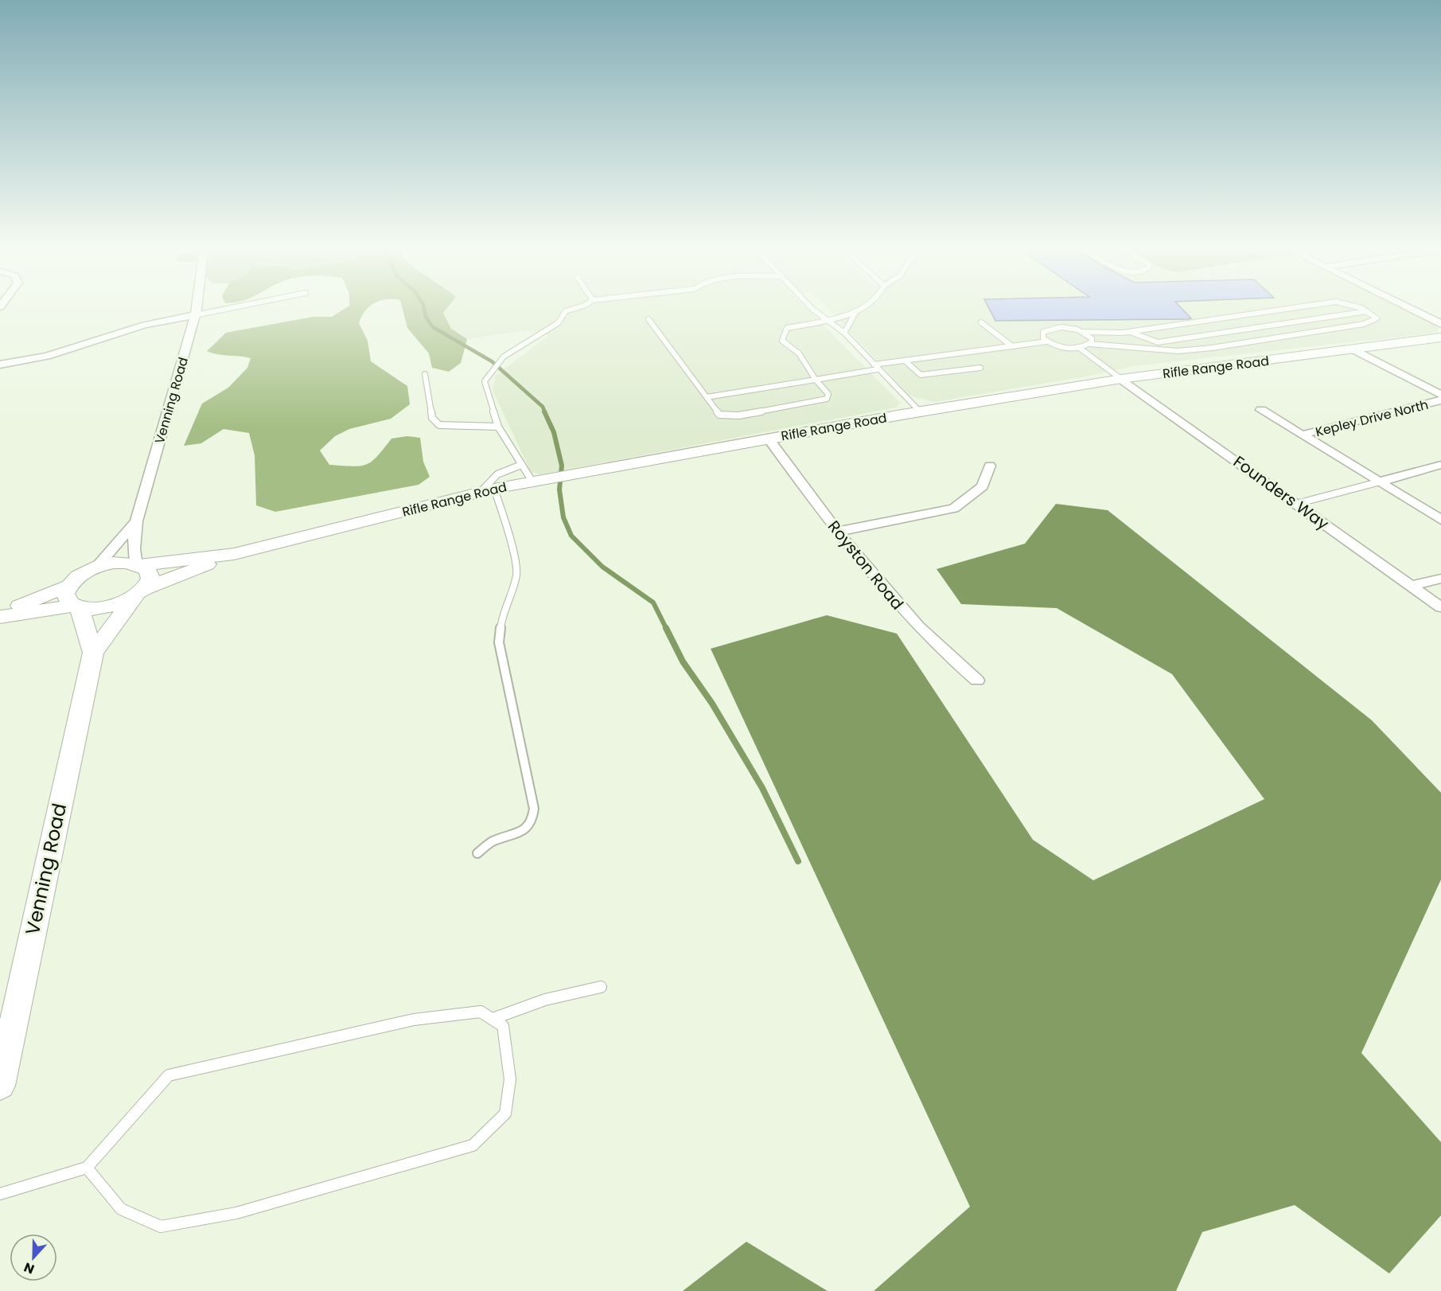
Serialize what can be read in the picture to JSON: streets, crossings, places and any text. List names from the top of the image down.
{
  "streets": {
    "main road": ["Rifle Range Road", "Venning Road"],
    "street": ["Kepley Drive North", "Founders Way", "Royston Road"]
  },
  "crossings": [
    ["Rifle Range Road", "Venning Road"],
    ["Rifle Range Road", "Founders Way"],
    ["Rifle Range Road", "Royston Road"]
  ],
  "north": "bottom"
}
